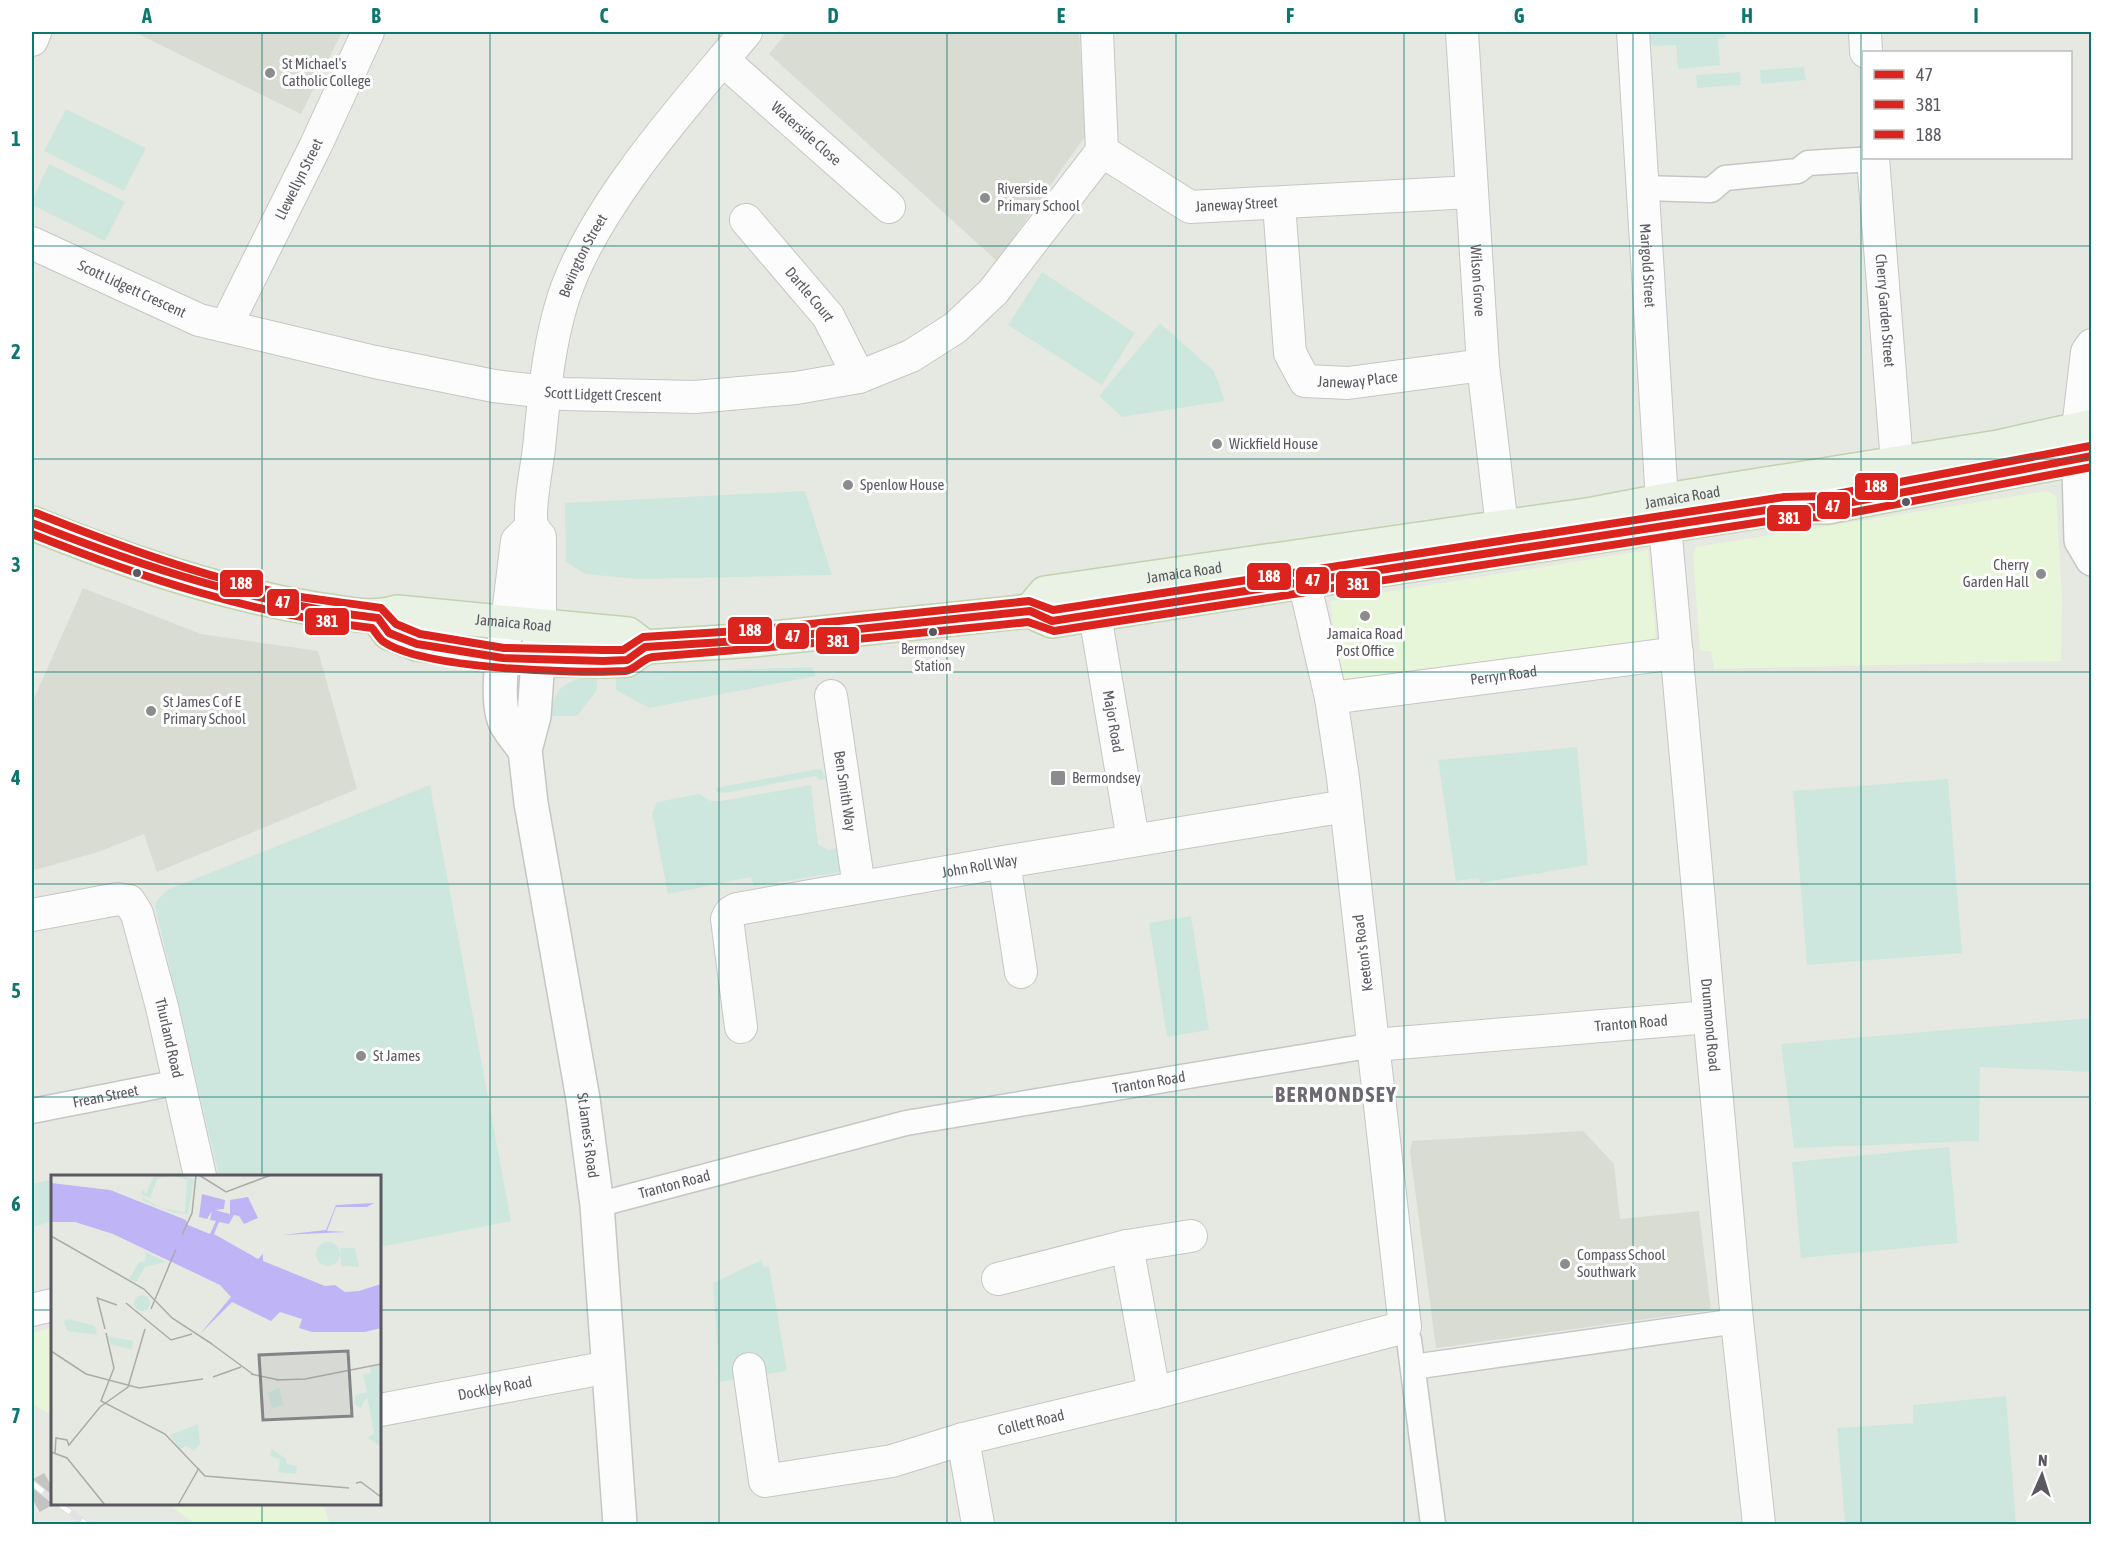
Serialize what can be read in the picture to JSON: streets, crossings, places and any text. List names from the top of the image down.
{
  "streets": {
    "main road": ["Jamaica Road"],
    "street": [
      "Waterside Close",
      "Llewellyn Street",
      "Janeway Street",
      "Bevington Street",
      "Marigold Street",
      "Wilson Grove",
      "Scott Lidgett Crescent",
      "Dartle Court",
      "Cherry Garden Street",
      "Janeway Place",
      "Perryn Road",
      "Major Road",
      "Ben Smith Way",
      "John Roll Way",
      "Keeton's Road",
      "Tranton Road",
      "Drummond Road",
      "Thurland Road",
      "Frean Street",
      "St James's Road",
      "Dockley Road",
      "Collett Road"
    ]
  },
  "crossings": [
    ["Waterside Close", "Bevington Street"],
    ["Llewellyn Street", "Scott Lidgett Crescent"],
    ["Janeway Street", "Wilson Grove"],
    ["Janeway Street", "Scott Lidgett Crescent"],
    ["Janeway Street", "Janeway Place"],
    ["Bevington Street", "Scott Lidgett Crescent"],
    ["Bevington Street", "Jamaica Road"],
    ["Bevington Street", "St James's Road"],
    ["Marigold Street", "Jamaica Road"],
    ["Marigold Street", "Drummond Road"],
    ["Wilson Grove", "Janeway Place"],
    ["Wilson Grove", "Jamaica Road"],
    ["Scott Lidgett Crescent", "Dartle Court"],
    ["Cherry Garden Street", "Jamaica Road"],
    ["Jamaica Road", "Major Road"],
    ["Jamaica Road", "Keeton's Road"],
    ["Jamaica Road", "Drummond Road"],
    ["Jamaica Road", "St James's Road"],
    ["Perryn Road", "Keeton's Road"],
    ["Perryn Road", "Drummond Road"],
    ["Ben Smith Way", "John Roll Way"],
    ["John Roll Way", "Keeton's Road"],
    ["Keeton's Road", "Tranton Road"],
    ["Keeton's Road", "Collett Road"],
    ["Tranton Road", "Drummond Road"],
    ["Tranton Road", "St James's Road"],
    ["Thurland Road", "Frean Street"],
    ["St James's Road", "Dockley Road"]
  ],
  "districts": ["BERMONDSEY"],
  "places": {
    "other": [
      "St Michael's Catholic College",
      "Riverside Primary School",
      "Wickfield House",
      "Spenlow House",
      "Cherry Garden Hall",
      "Jamaica Road Post Office",
      "Bermondsey Station",
      "St James C of E Primary School",
      "St James",
      "Compass School Southwark"
    ],
    "transit": ["Bermondsey"]
  },
  "lines": ["transit line 188", "transit line 47", "transit line 381"],
  "legend": ["47", "381", "188"],
  "north": "top",
  "grid": {
    "columns": [
      "A",
      "B",
      "C",
      "D",
      "E",
      "F",
      "G",
      "H",
      "I"
    ],
    "rows": [
      "1",
      "2",
      "3",
      "4",
      "5",
      "6",
      "7"
    ]
  }
}
